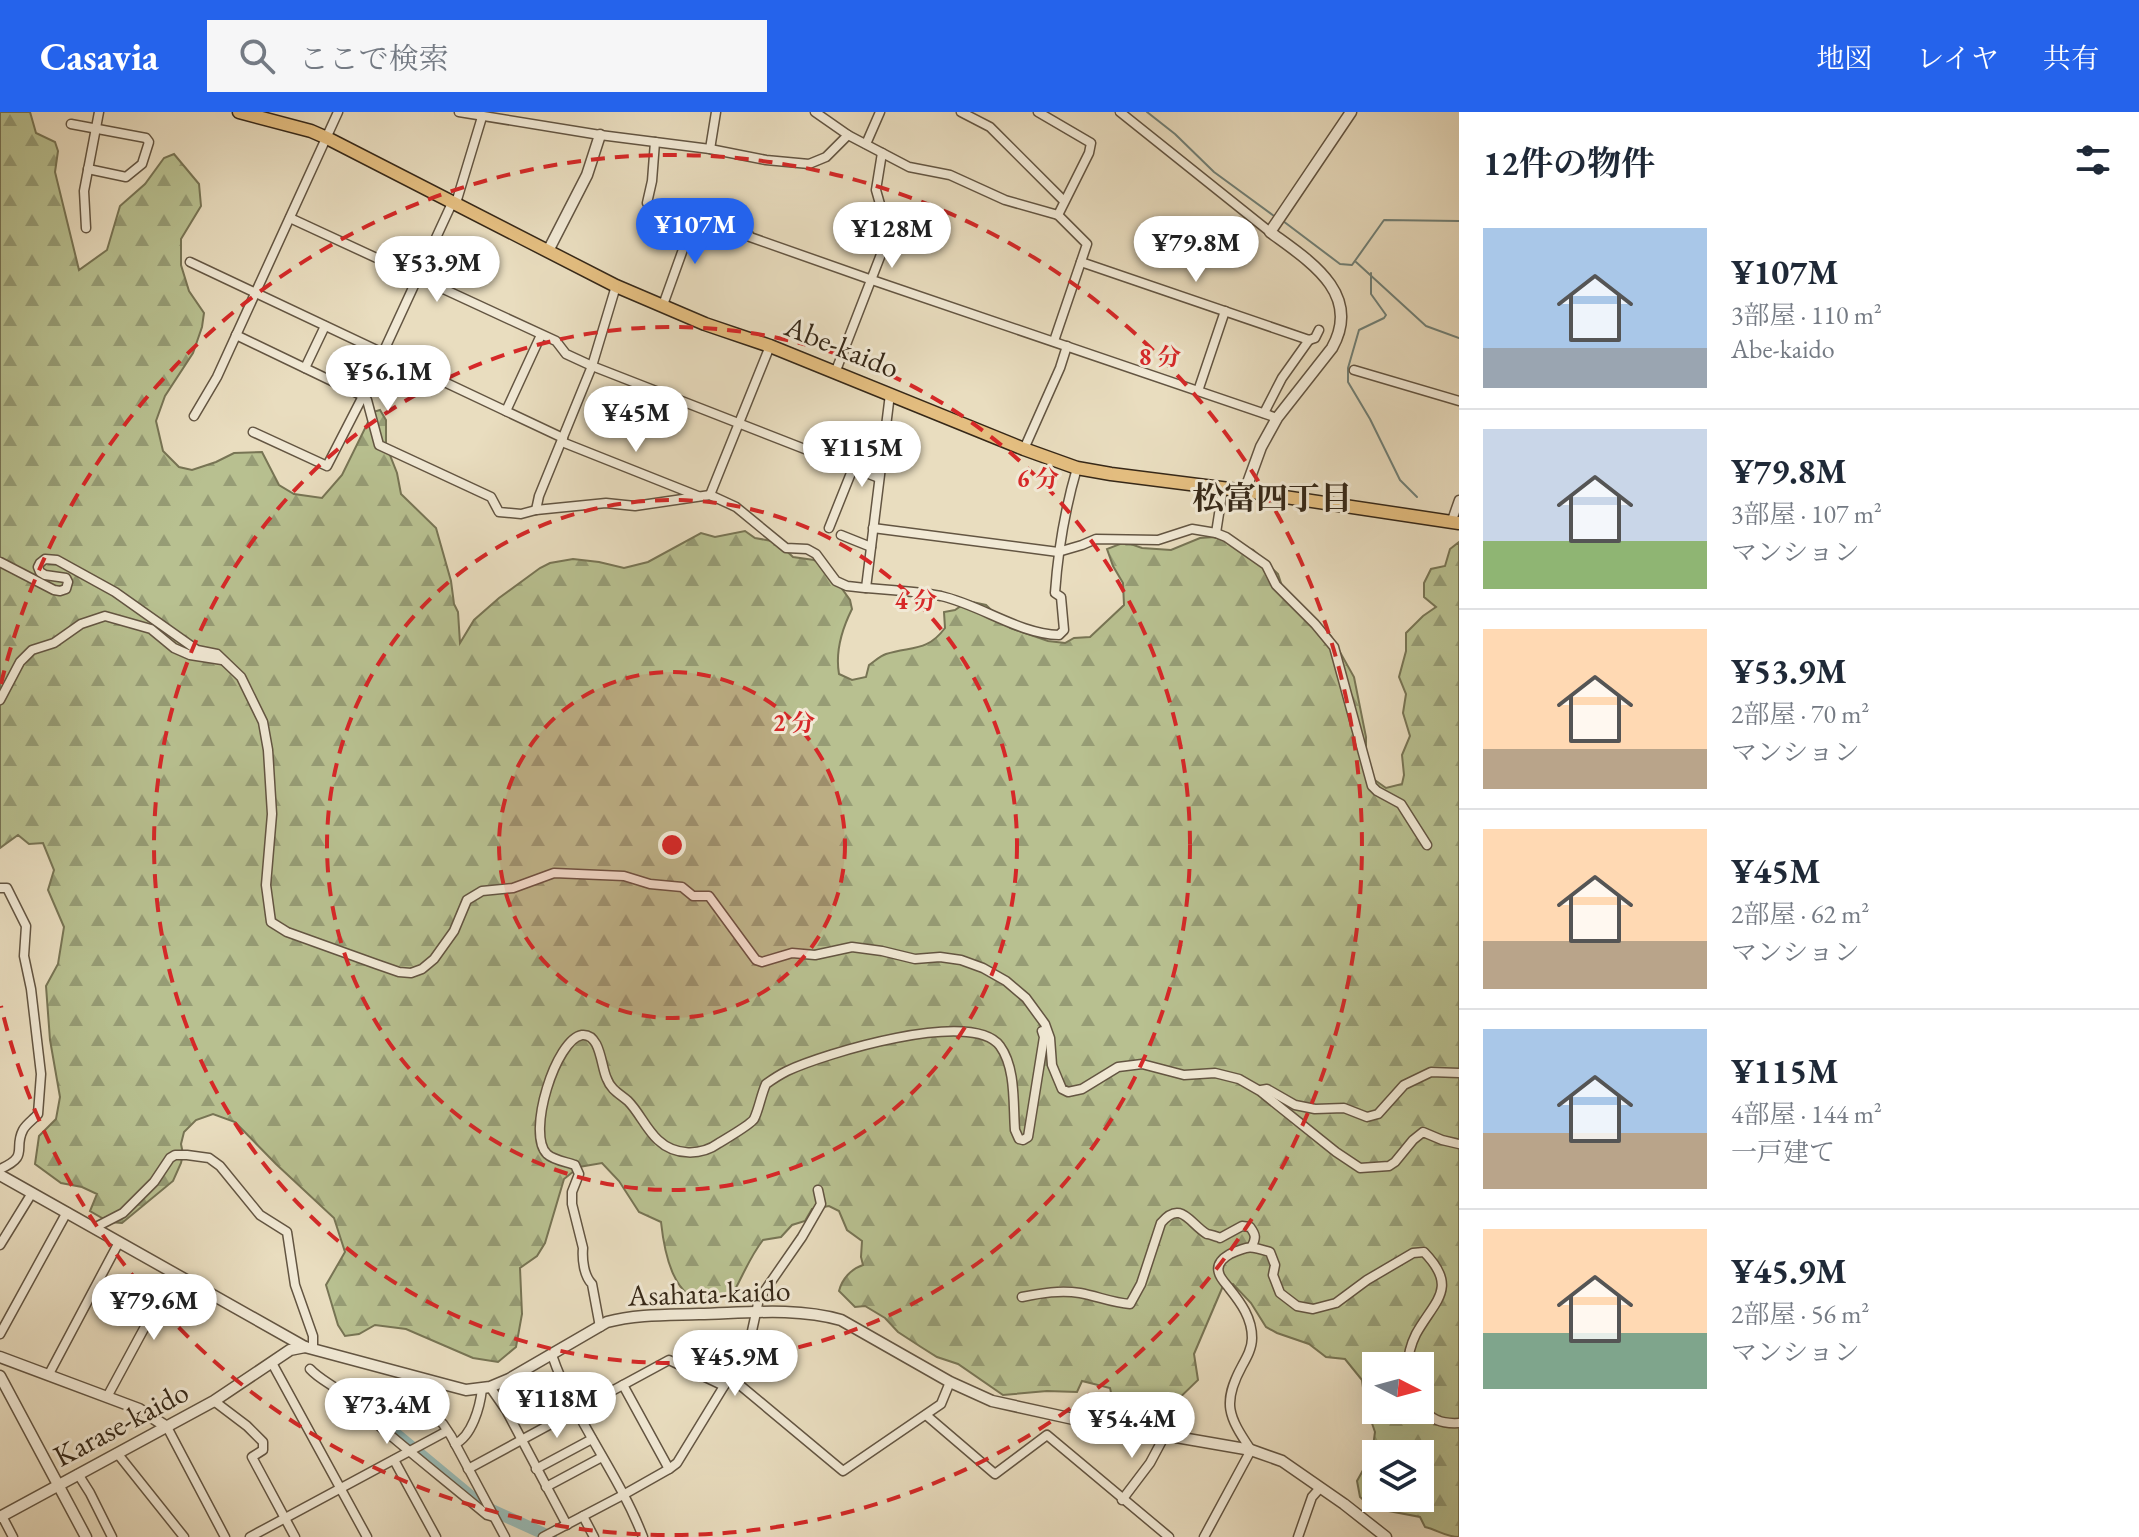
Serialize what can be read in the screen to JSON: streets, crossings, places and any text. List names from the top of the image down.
{
  "streets": {
    "main road": ["Abe-kaido"],
    "street": ["Asahata-kaido", "Karase-kaido"]
  },
  "districts": ["松富四丁目"],
  "north": "right",
  "page": {
    "header": "Casavia",
    "search": "ここで検索",
    "nav": ["地図", "レイヤ", "共有"],
    "heading": "12件の物件",
    "price": [
      "¥107M",
      "¥128M",
      "¥79.8M",
      "¥53.9M",
      "¥56.1M",
      "¥45M",
      "¥115M",
      "¥79.6M",
      "¥45.9M",
      "¥118M",
      "¥73.4M",
      "¥54.4M"
    ],
    "list": [
      {
        "name": "¥107M",
        "note": "3部屋 · 110 m² · Abe-kaido"
      },
      {
        "name": "¥79.8M",
        "note": "3部屋 · 107 m² · マンション"
      },
      {
        "name": "¥53.9M",
        "note": "2部屋 · 70 m² · マンション"
      },
      {
        "name": "¥45M",
        "note": "2部屋 · 62 m² · マンション"
      },
      {
        "name": "¥115M",
        "note": "4部屋 · 144 m² · 一戸建て"
      },
      {
        "name": "¥45.9M",
        "note": "2部屋 · 56 m² · マンション"
      }
    ]
  },
  "rings": [
    "8 分",
    "6 分",
    "4 分",
    "2 分"
  ]
}
